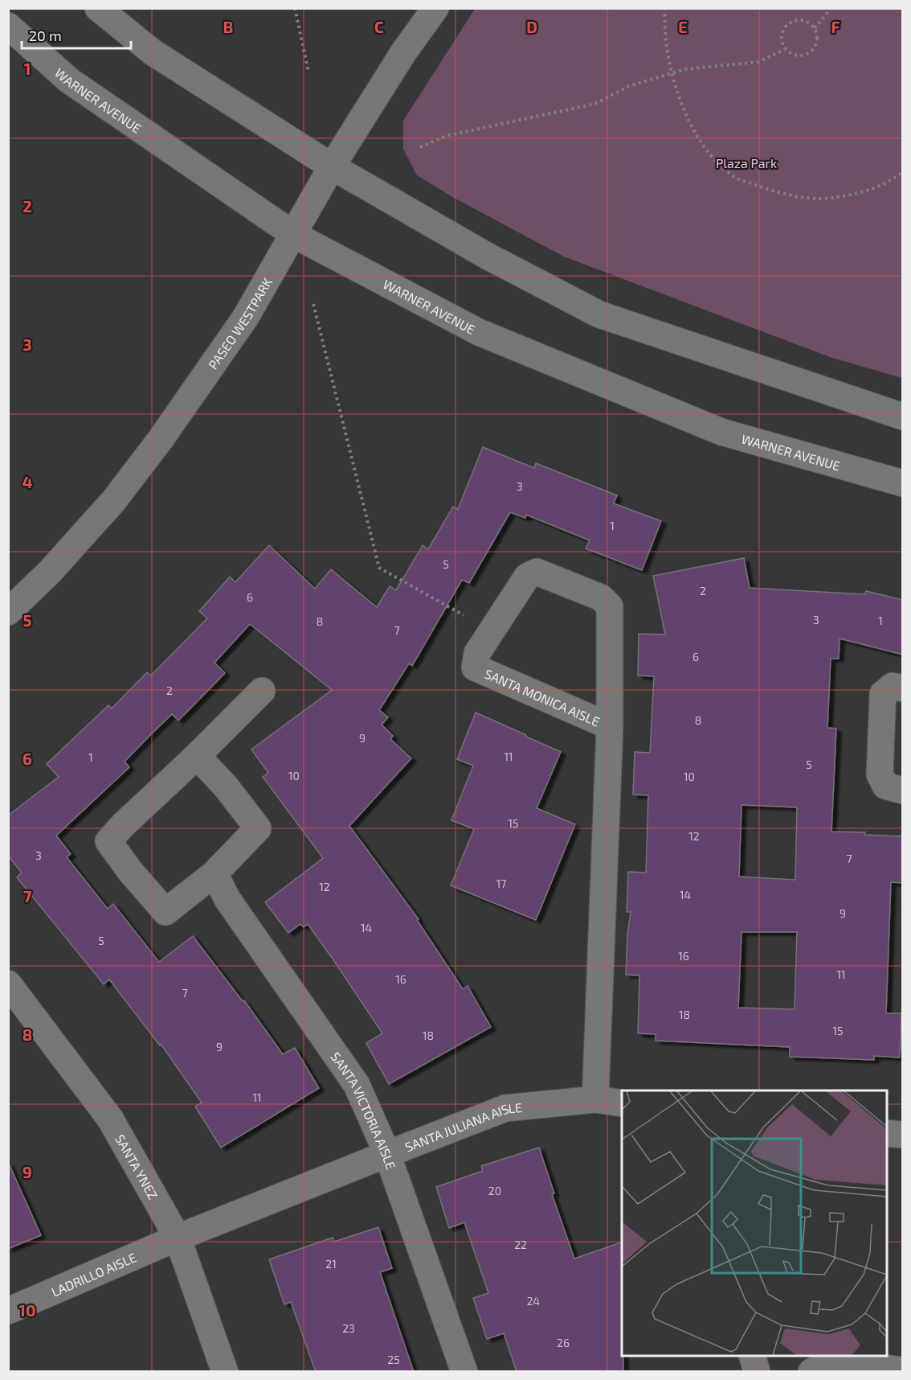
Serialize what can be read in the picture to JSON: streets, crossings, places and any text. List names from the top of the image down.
{
  "streets": {
    "street": [
      "WARNER AVENUE",
      "PASEO WESTPARK",
      "SANTA MONICA AISLE",
      "SANTA VICTORIA AISLE",
      "SANTA JULIANA AISLE",
      "SANTA YNEZ",
      "LADRILLO AISLE"
    ]
  },
  "crossings": [
    ["WARNER AVENUE", "PASEO WESTPARK"],
    ["SANTA MONICA AISLE", "SANTA JULIANA AISLE"],
    ["SANTA VICTORIA AISLE", "SANTA JULIANA AISLE"],
    ["SANTA JULIANA AISLE", "SANTA YNEZ"],
    ["SANTA JULIANA AISLE", "LADRILLO AISLE"],
    ["SANTA YNEZ", "LADRILLO AISLE"]
  ],
  "parks": ["Plaza Park"],
  "house_numbers": [
    "3",
    "1",
    "5",
    "2",
    "6",
    "3",
    "1",
    "8",
    "7",
    "6",
    "2",
    "8",
    "9",
    "11",
    "1",
    "5",
    "10",
    "10",
    "15",
    "12",
    "3",
    "7",
    "17",
    "12",
    "14",
    "9",
    "14",
    "5",
    "16",
    "11",
    "16",
    "7",
    "18",
    "15",
    "18",
    "9",
    "11",
    "20",
    "22",
    "21",
    "24",
    "23",
    "26",
    "25"
  ],
  "scale_bar": "20 m",
  "grid": {
    "columns": [
      "B",
      "C",
      "D",
      "E",
      "F"
    ],
    "rows": [
      "1",
      "2",
      "3",
      "4",
      "5",
      "6",
      "7",
      "8",
      "9",
      "10"
    ]
  }
}
